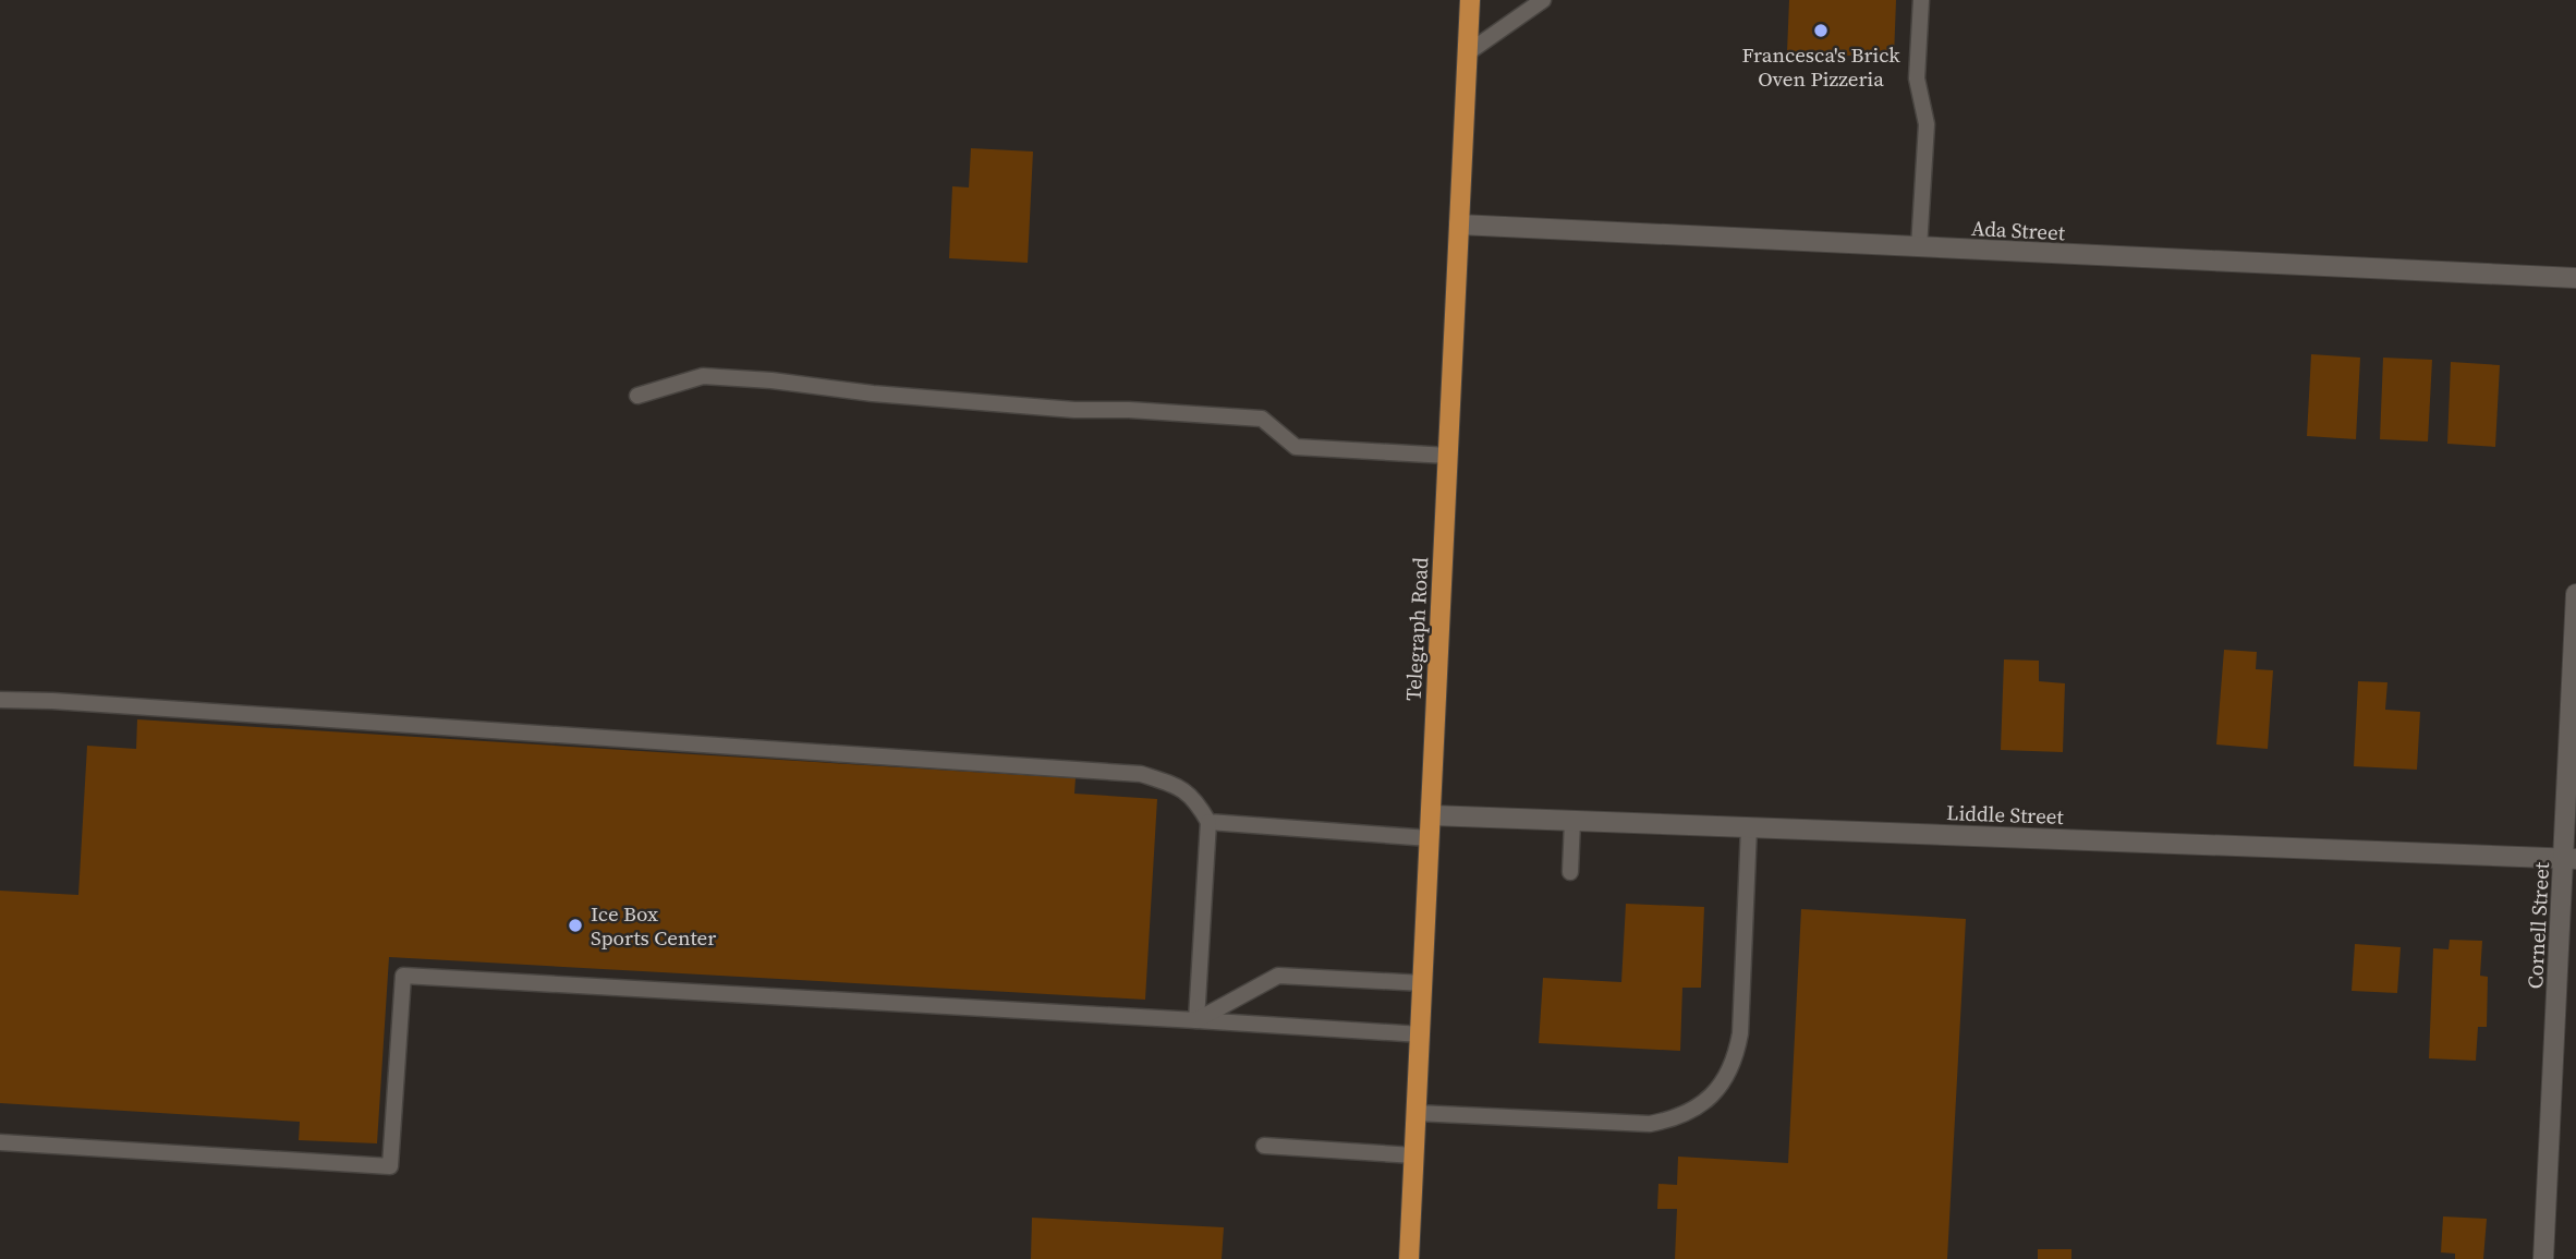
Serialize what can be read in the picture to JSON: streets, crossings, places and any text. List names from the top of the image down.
{
  "streets": {
    "main road": ["Telegraph Road"],
    "street": ["Ada Street", "Liddle Street", "Cornell Street"]
  },
  "crossings": [
    ["Ada Street", "Telegraph Road"],
    ["Telegraph Road", "Liddle Street"],
    ["Liddle Street", "Cornell Street"]
  ],
  "places": ["Francesca's Brick Oven Pizzeria", "Ice Box Sports Center"]
}
